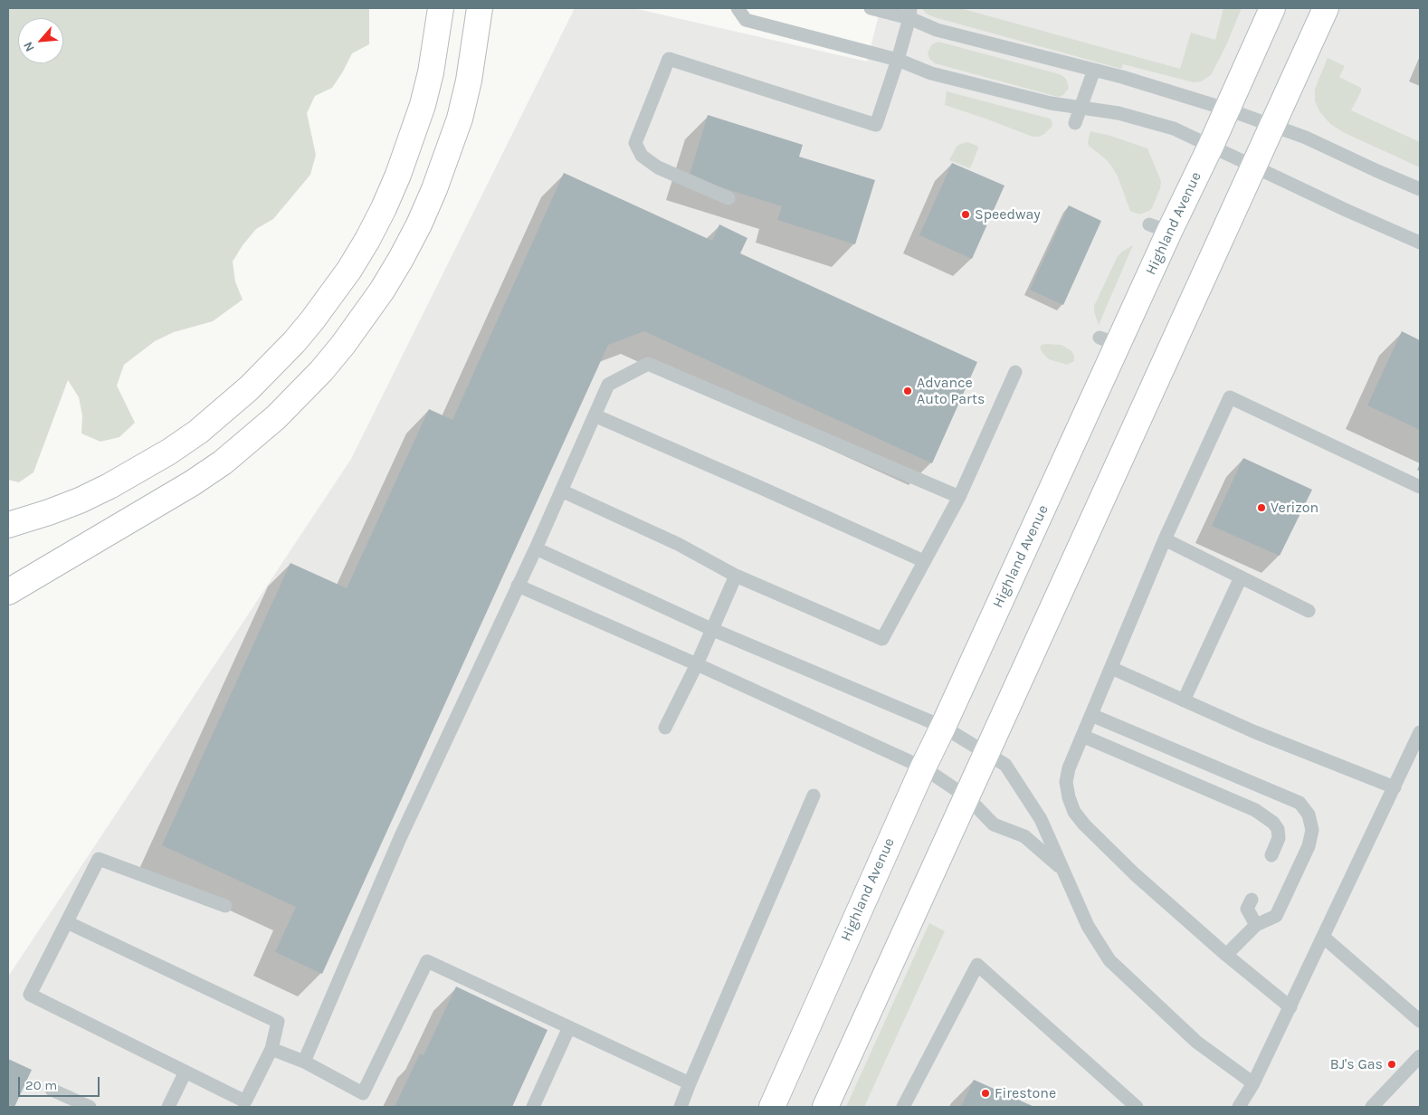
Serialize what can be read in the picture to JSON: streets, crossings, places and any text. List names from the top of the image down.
{
  "streets": {
    "main road": ["Highland Avenue"]
  },
  "places": [
    "Speedway",
    "Advance Auto Parts",
    "Verizon",
    "BJ's Gas",
    "Firestone"
  ],
  "scale_bar": "20 m",
  "north": "bottom left"
}
